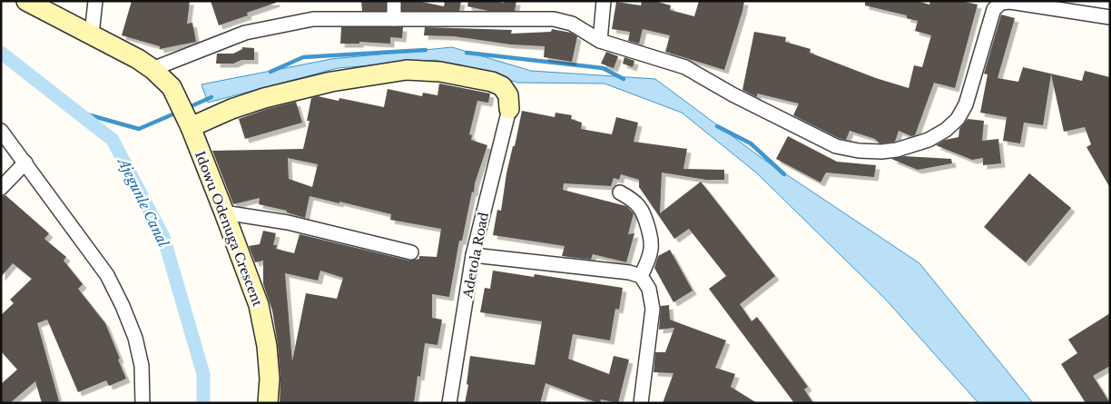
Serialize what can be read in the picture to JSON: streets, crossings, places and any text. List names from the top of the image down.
{
  "streets": {
    "street": ["Idowu Odenuga Crescent", "Adetola Road"]
  },
  "water": ["Ajegunle Canal"]
}
